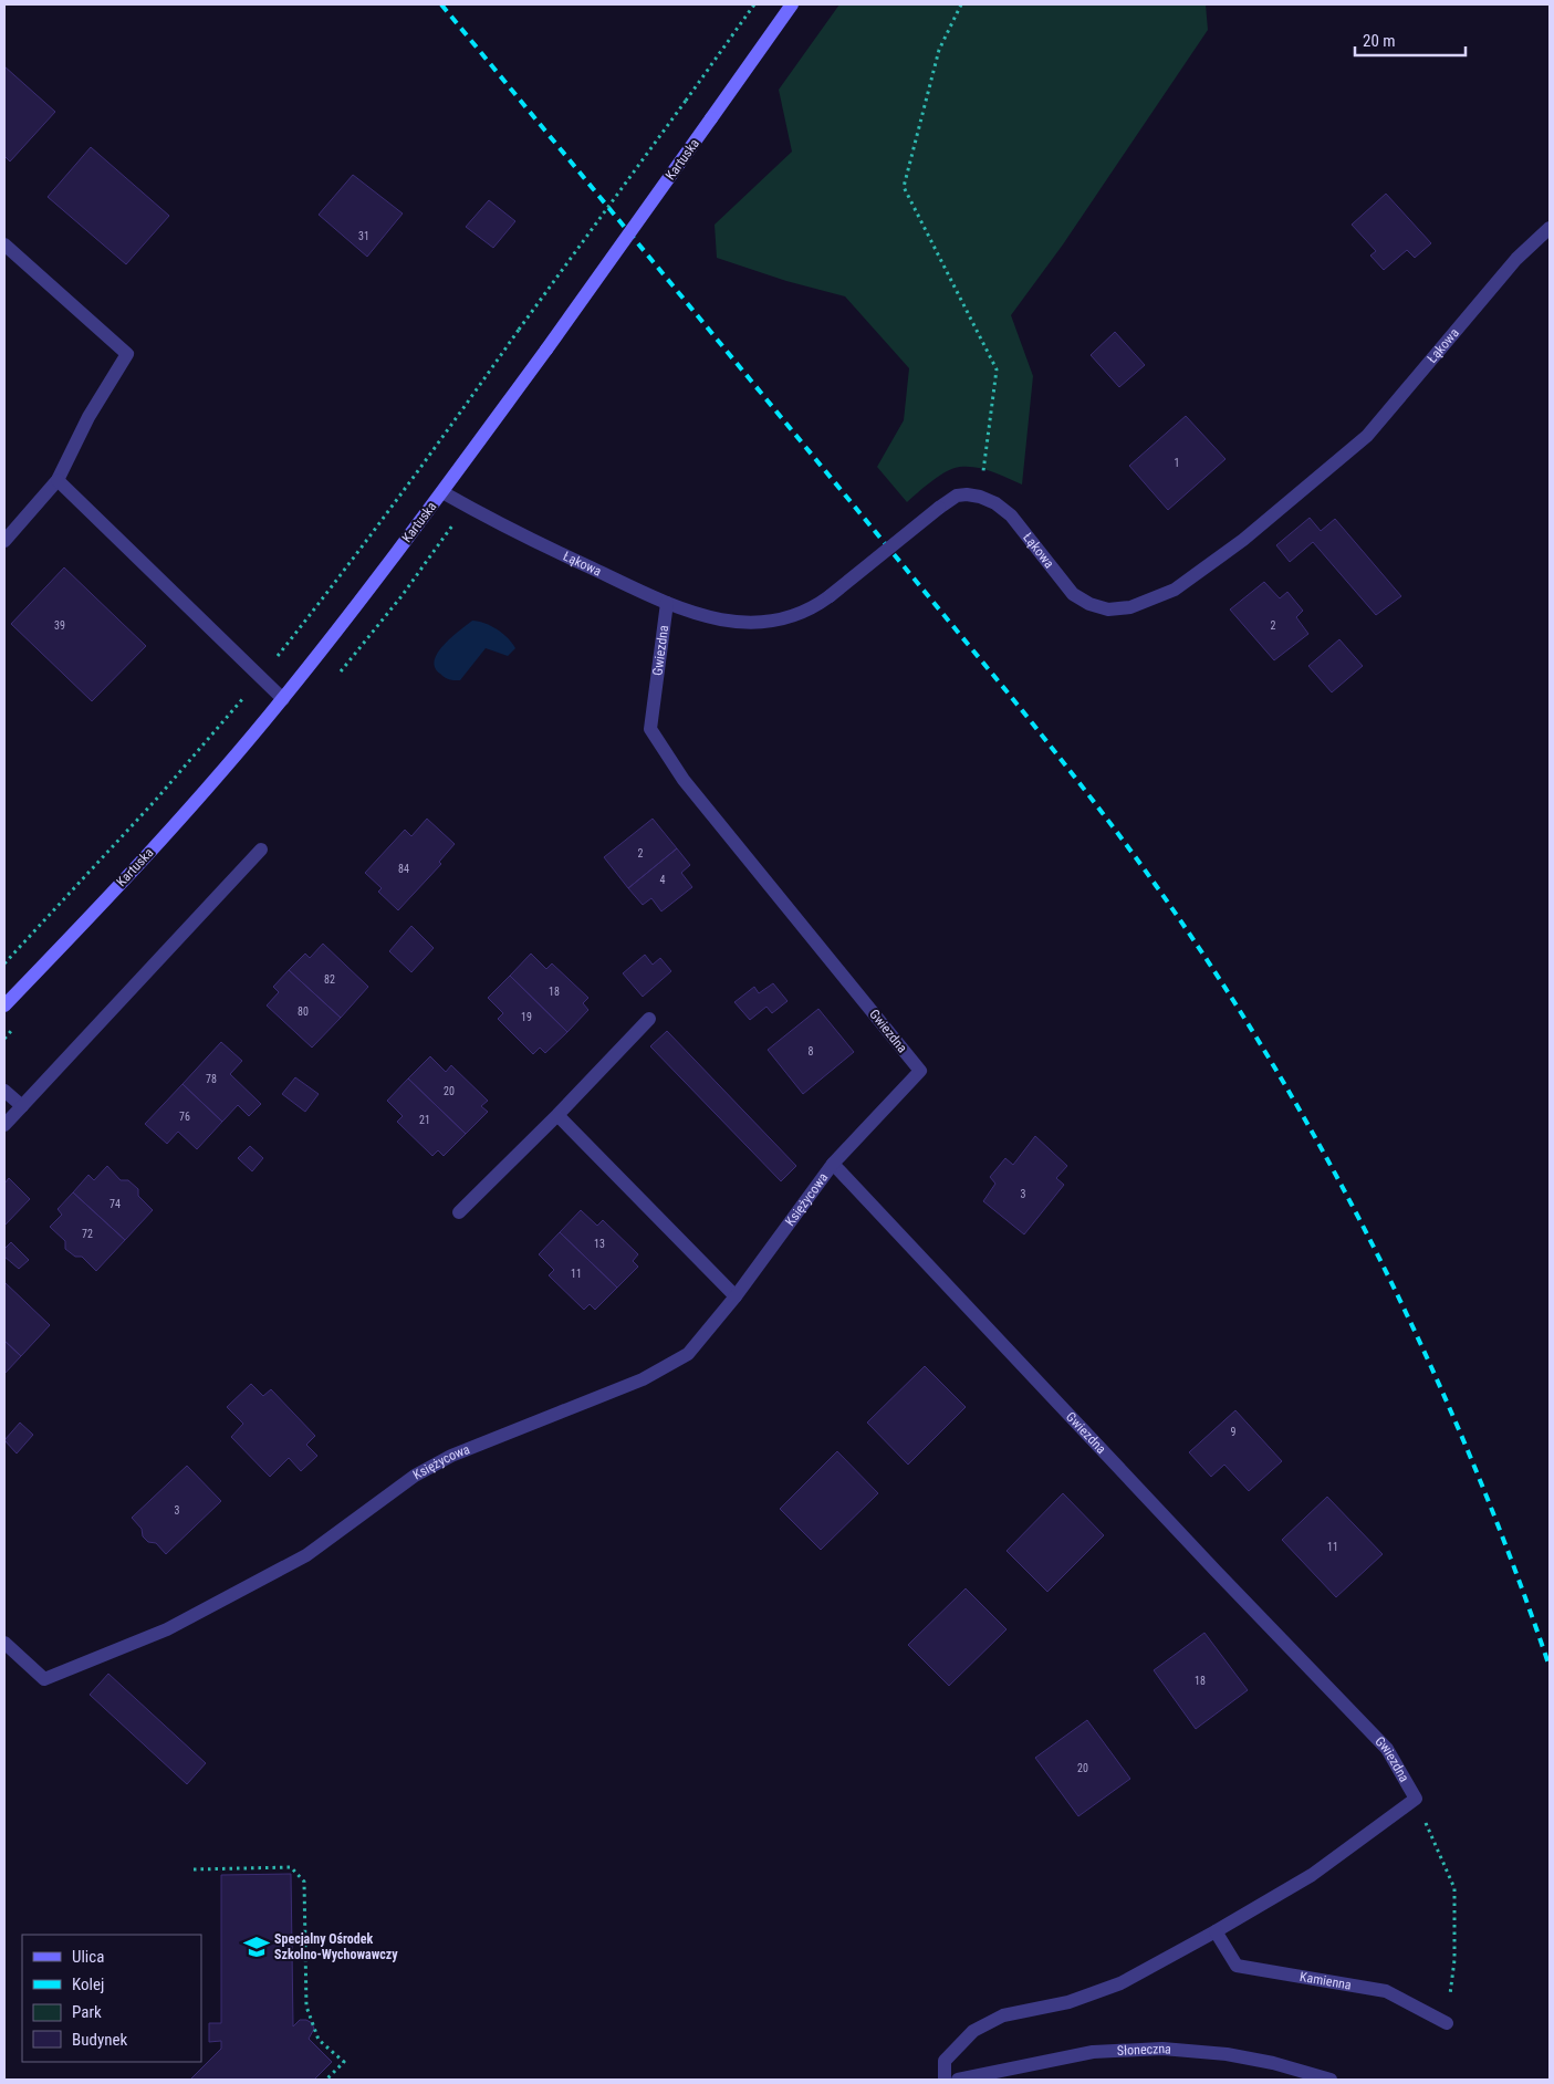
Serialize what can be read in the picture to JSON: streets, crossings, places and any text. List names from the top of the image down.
{
  "streets": {
    "main road": ["Kartuska"],
    "street": [
      "Łąkowa",
      "Gwiezdna",
      "Księżycowa",
      "Kamienna",
      "Słoneczna"
    ]
  },
  "crossings": [
    ["Kartuska", "Łąkowa"],
    ["Łąkowa", "Gwiezdna"],
    ["Gwiezdna", "Księżycowa"],
    ["Gwiezdna", "Kamienna"]
  ],
  "places": {
    "school or university": ["Specjalny Ośrodek Szkolno-Wychowawczy"]
  },
  "house_numbers": [
    "31",
    "1",
    "39",
    "2",
    "2",
    "84",
    "4",
    "82",
    "18",
    "80",
    "19",
    "8",
    "78",
    "20",
    "76",
    "21",
    "3",
    "74",
    "72",
    "13",
    "11",
    "9",
    "3",
    "11",
    "18",
    "20"
  ],
  "legend": [
    "Ulica",
    "Kolej",
    "Park",
    "Budynek"
  ],
  "scale_bar": "20 m"
}
